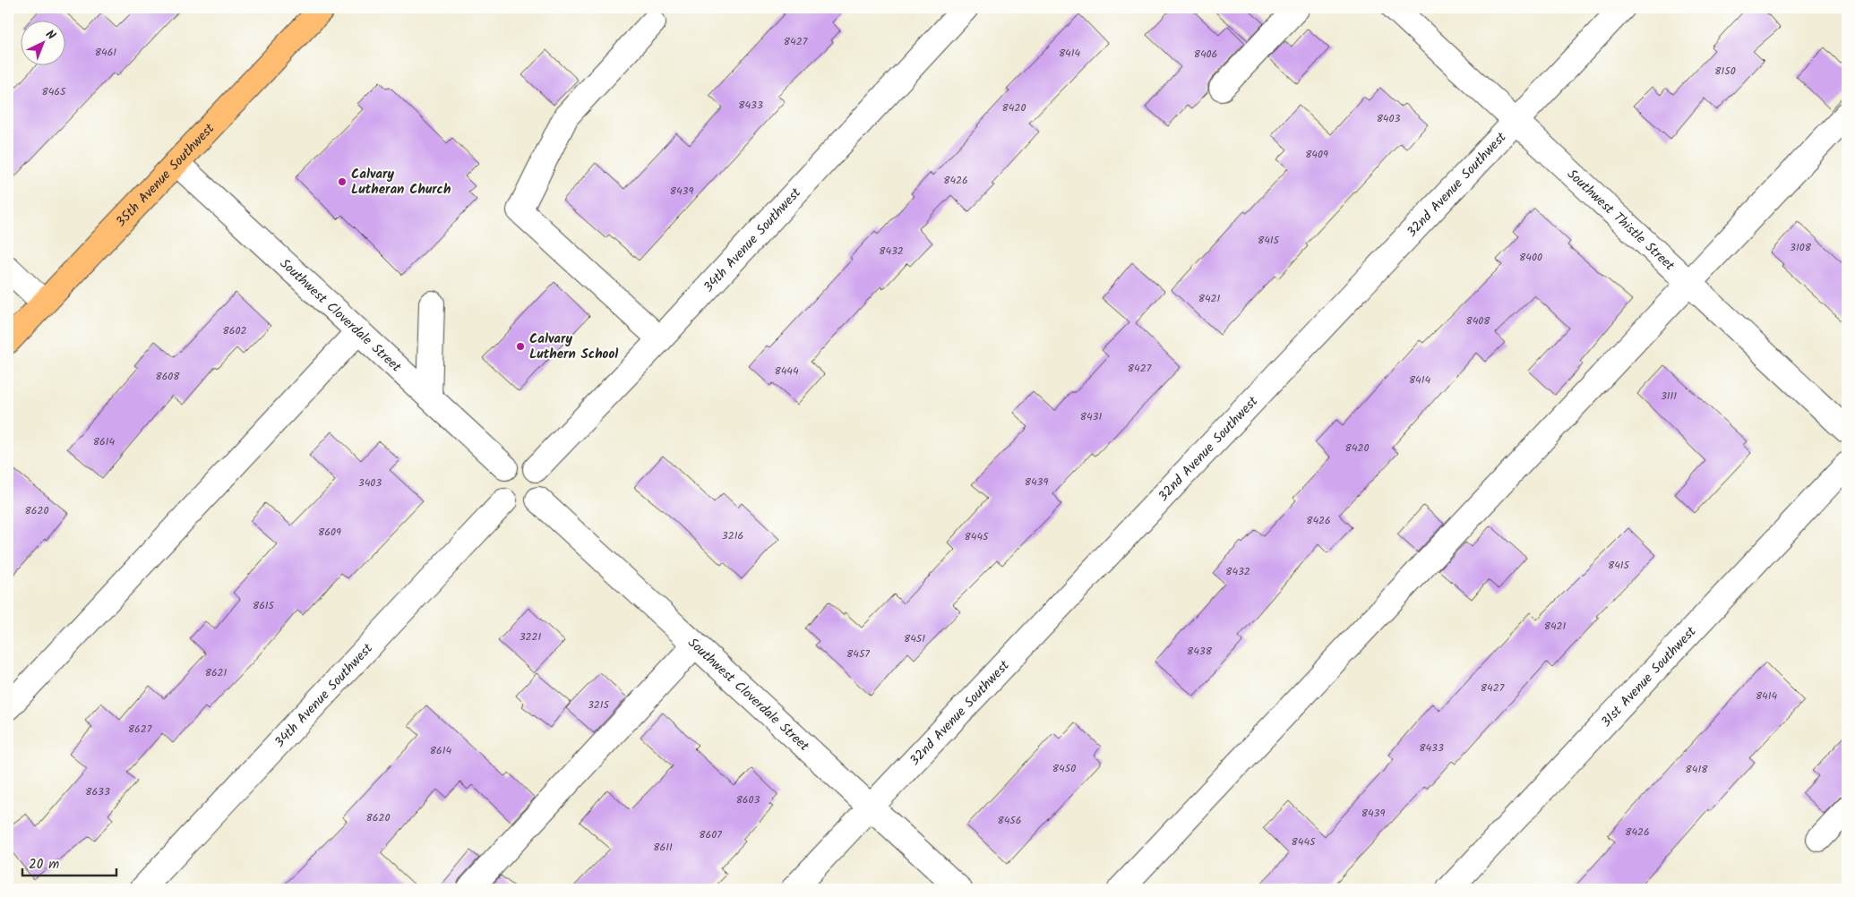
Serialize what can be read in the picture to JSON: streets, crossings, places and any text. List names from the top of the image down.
{
  "streets": {
    "main road": ["35th Avenue Southwest"],
    "street": [
      "32nd Avenue Southwest",
      "Southwest Thistle Street",
      "34th Avenue Southwest",
      "Southwest Cloverdale Street",
      "31st Avenue Southwest"
    ]
  },
  "crossings": [
    ["35th Avenue Southwest", "Southwest Cloverdale Street"],
    ["32nd Avenue Southwest", "Southwest Thistle Street"],
    ["32nd Avenue Southwest", "Southwest Cloverdale Street"],
    ["34th Avenue Southwest", "Southwest Cloverdale Street"]
  ],
  "places": ["Calvary Lutheran Church", "Calvary Luthern School"],
  "house_numbers": [
    "8427",
    "8461",
    "8414",
    "8406",
    "8150",
    "8465",
    "8433",
    "8420",
    "8403",
    "8409",
    "8426",
    "8439",
    "8415",
    "3108",
    "8432",
    "8400",
    "8421",
    "8408",
    "8602",
    "8427",
    "8444",
    "8608",
    "8414",
    "3111",
    "8431",
    "8614",
    "8420",
    "8439",
    "3403",
    "8620",
    "8426",
    "8609",
    "3216",
    "8445",
    "8415",
    "8432",
    "8615",
    "8421",
    "3221",
    "8451",
    "8438",
    "8457",
    "8621",
    "8427",
    "8414",
    "3215",
    "8627",
    "8433",
    "8614",
    "8450",
    "8418",
    "8633",
    "8603",
    "8439",
    "8620",
    "8456",
    "8426",
    "8607",
    "8445",
    "8611"
  ],
  "scale_bar": "20 m",
  "north": "top right"
}
